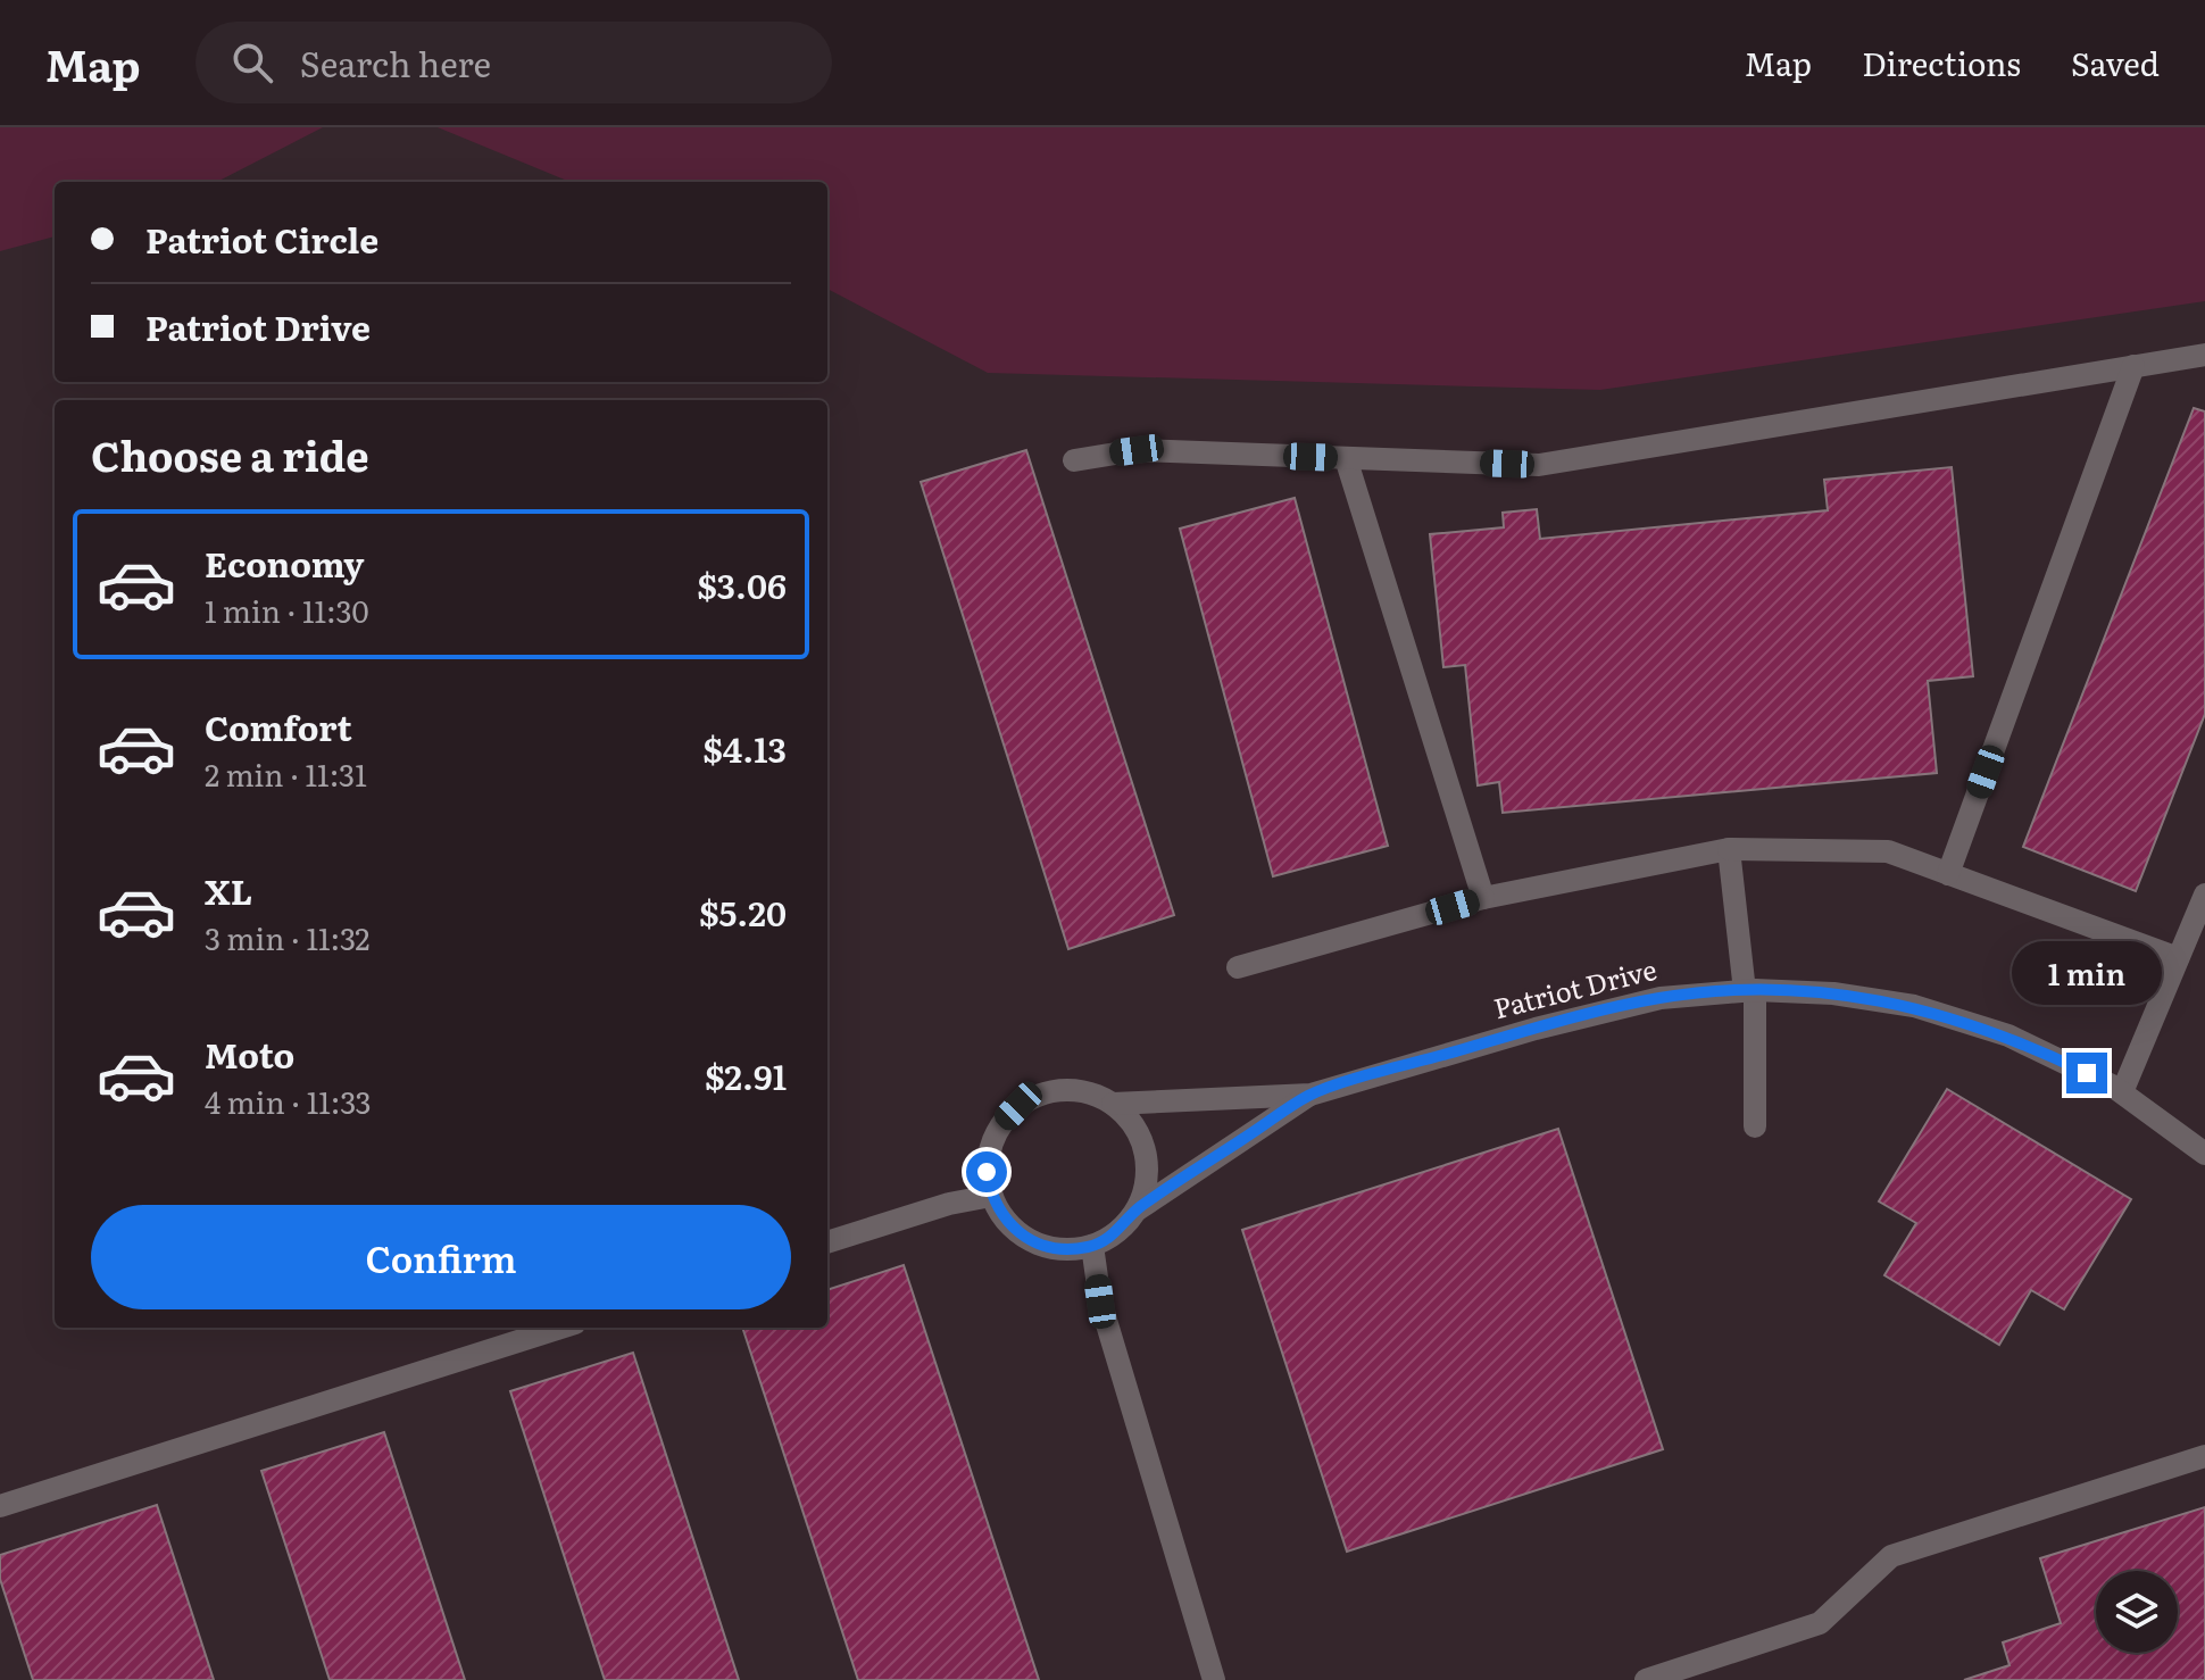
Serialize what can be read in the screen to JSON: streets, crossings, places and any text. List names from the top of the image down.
{
  "streets": {
    "street": ["Patriot Drive"]
  },
  "page": {
    "header": "Map",
    "search": "Search here",
    "nav": ["Map", "Directions", "Saved"],
    "banner": ["Patriot Circle", "Patriot Drive"],
    "heading": "Choose a ride",
    "list": [
      {
        "name": "Economy",
        "note": "1 min · 11:30",
        "value": "$3.06"
      },
      {
        "name": "Comfort",
        "note": "2 min · 11:31",
        "value": "$4.13"
      },
      {
        "name": "XL",
        "note": "3 min · 11:32",
        "value": "$5.20"
      },
      {
        "name": "Moto",
        "note": "4 min · 11:33",
        "value": "$2.91"
      }
    ],
    "bubble": "1 min",
    "buttons": "Confirm"
  }
}
